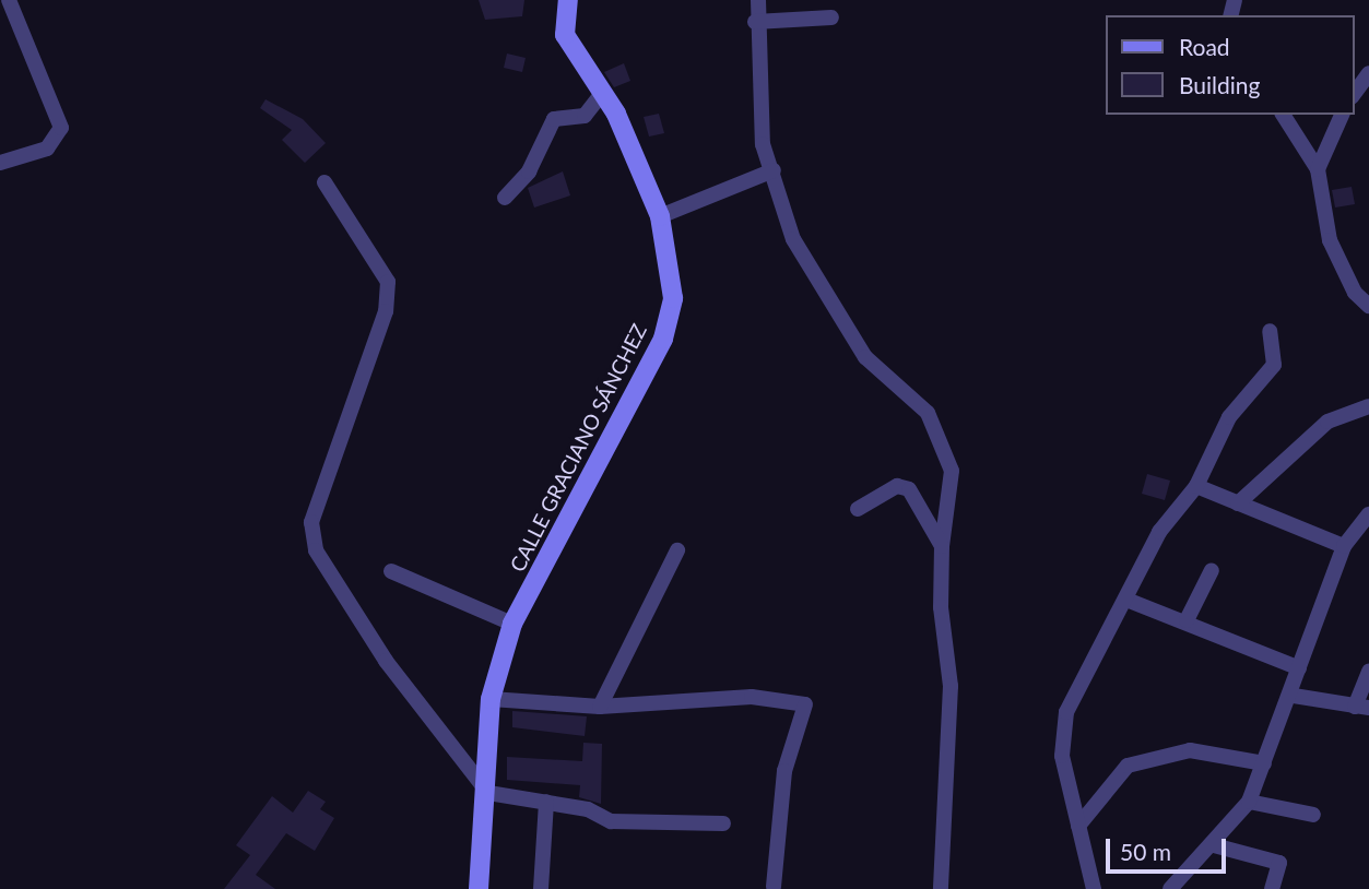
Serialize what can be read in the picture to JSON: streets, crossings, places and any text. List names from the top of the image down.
{
  "streets": {
    "street": ["CALLE GRACIANO SÁNCHEZ"]
  },
  "legend": ["Road", "Building"],
  "scale_bar": "50 m"
}
